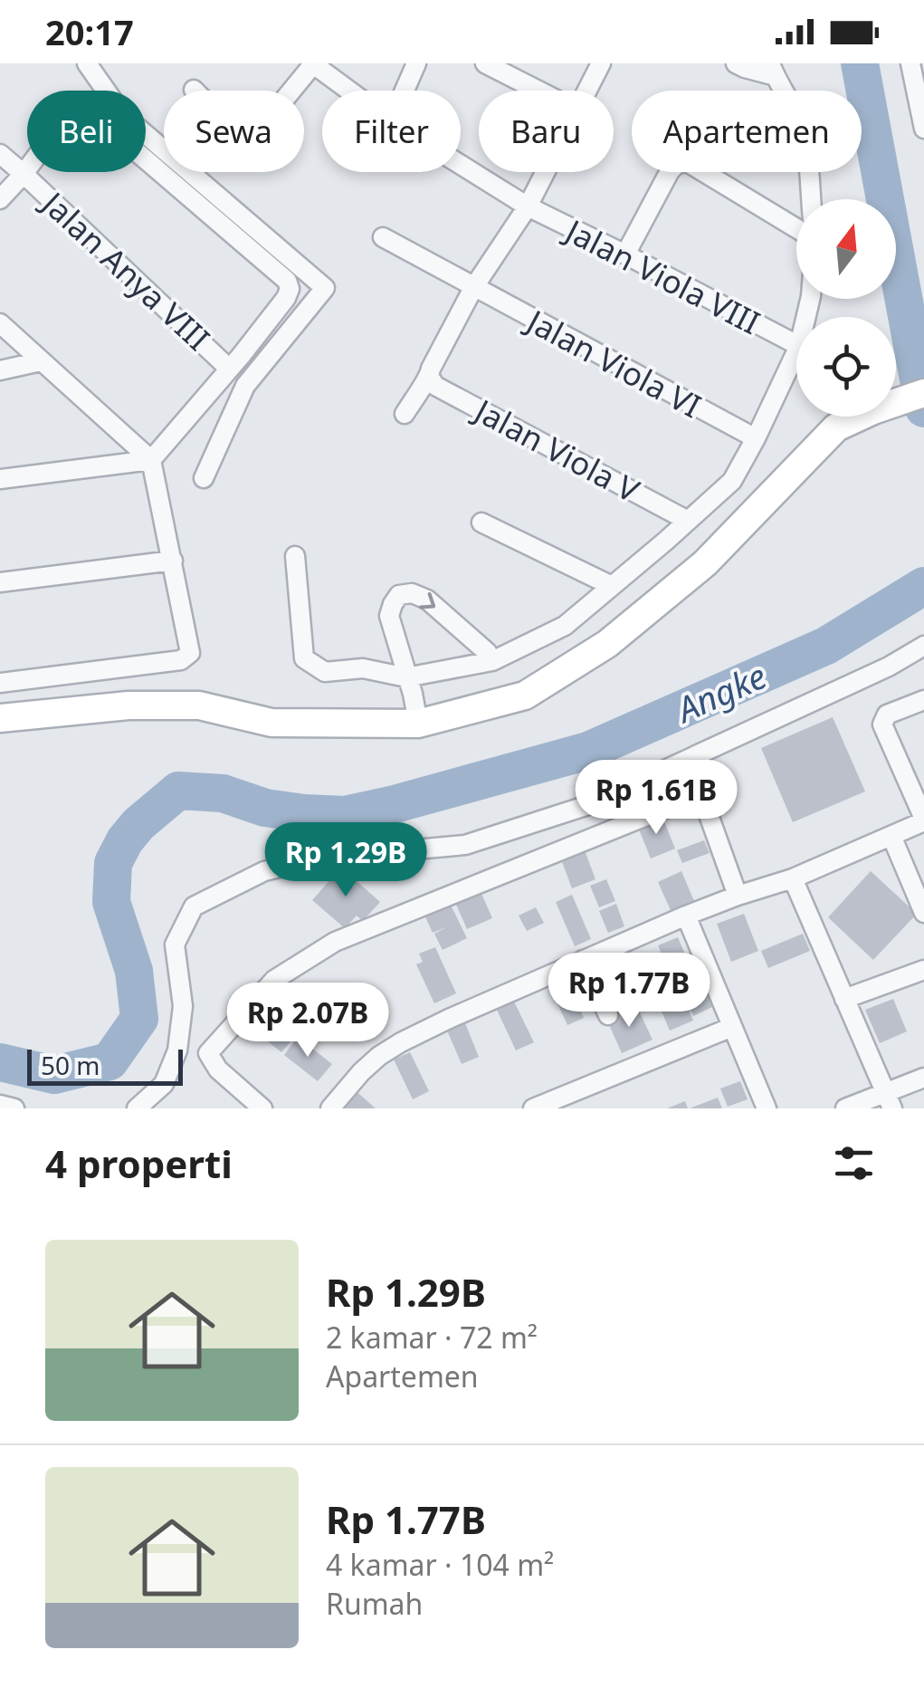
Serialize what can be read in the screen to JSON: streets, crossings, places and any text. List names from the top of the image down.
{
  "streets": {
    "street": [
      "Jalan Anya VIII",
      "Jalan Viola VIII",
      "Jalan Viola VI",
      "Jalan Viola V"
    ]
  },
  "water": ["Angke"],
  "scale_bar": "50 m",
  "north": "top",
  "page": {
    "status": "20:17",
    "chip": [
      "Beli",
      "Sewa",
      "Filter",
      "Baru",
      "Apartemen"
    ],
    "price": [
      "Rp 1.61B",
      "Rp 1.29B",
      "Rp 1.77B",
      "Rp 2.07B"
    ],
    "scale": "50 m",
    "heading": "4 properti",
    "list": [
      {
        "name": "Rp 1.29B",
        "note": "2 kamar · 72 m² · Apartemen"
      },
      {
        "name": "Rp 1.77B",
        "note": "4 kamar · 104 m² · Rumah"
      }
    ]
  }
}
